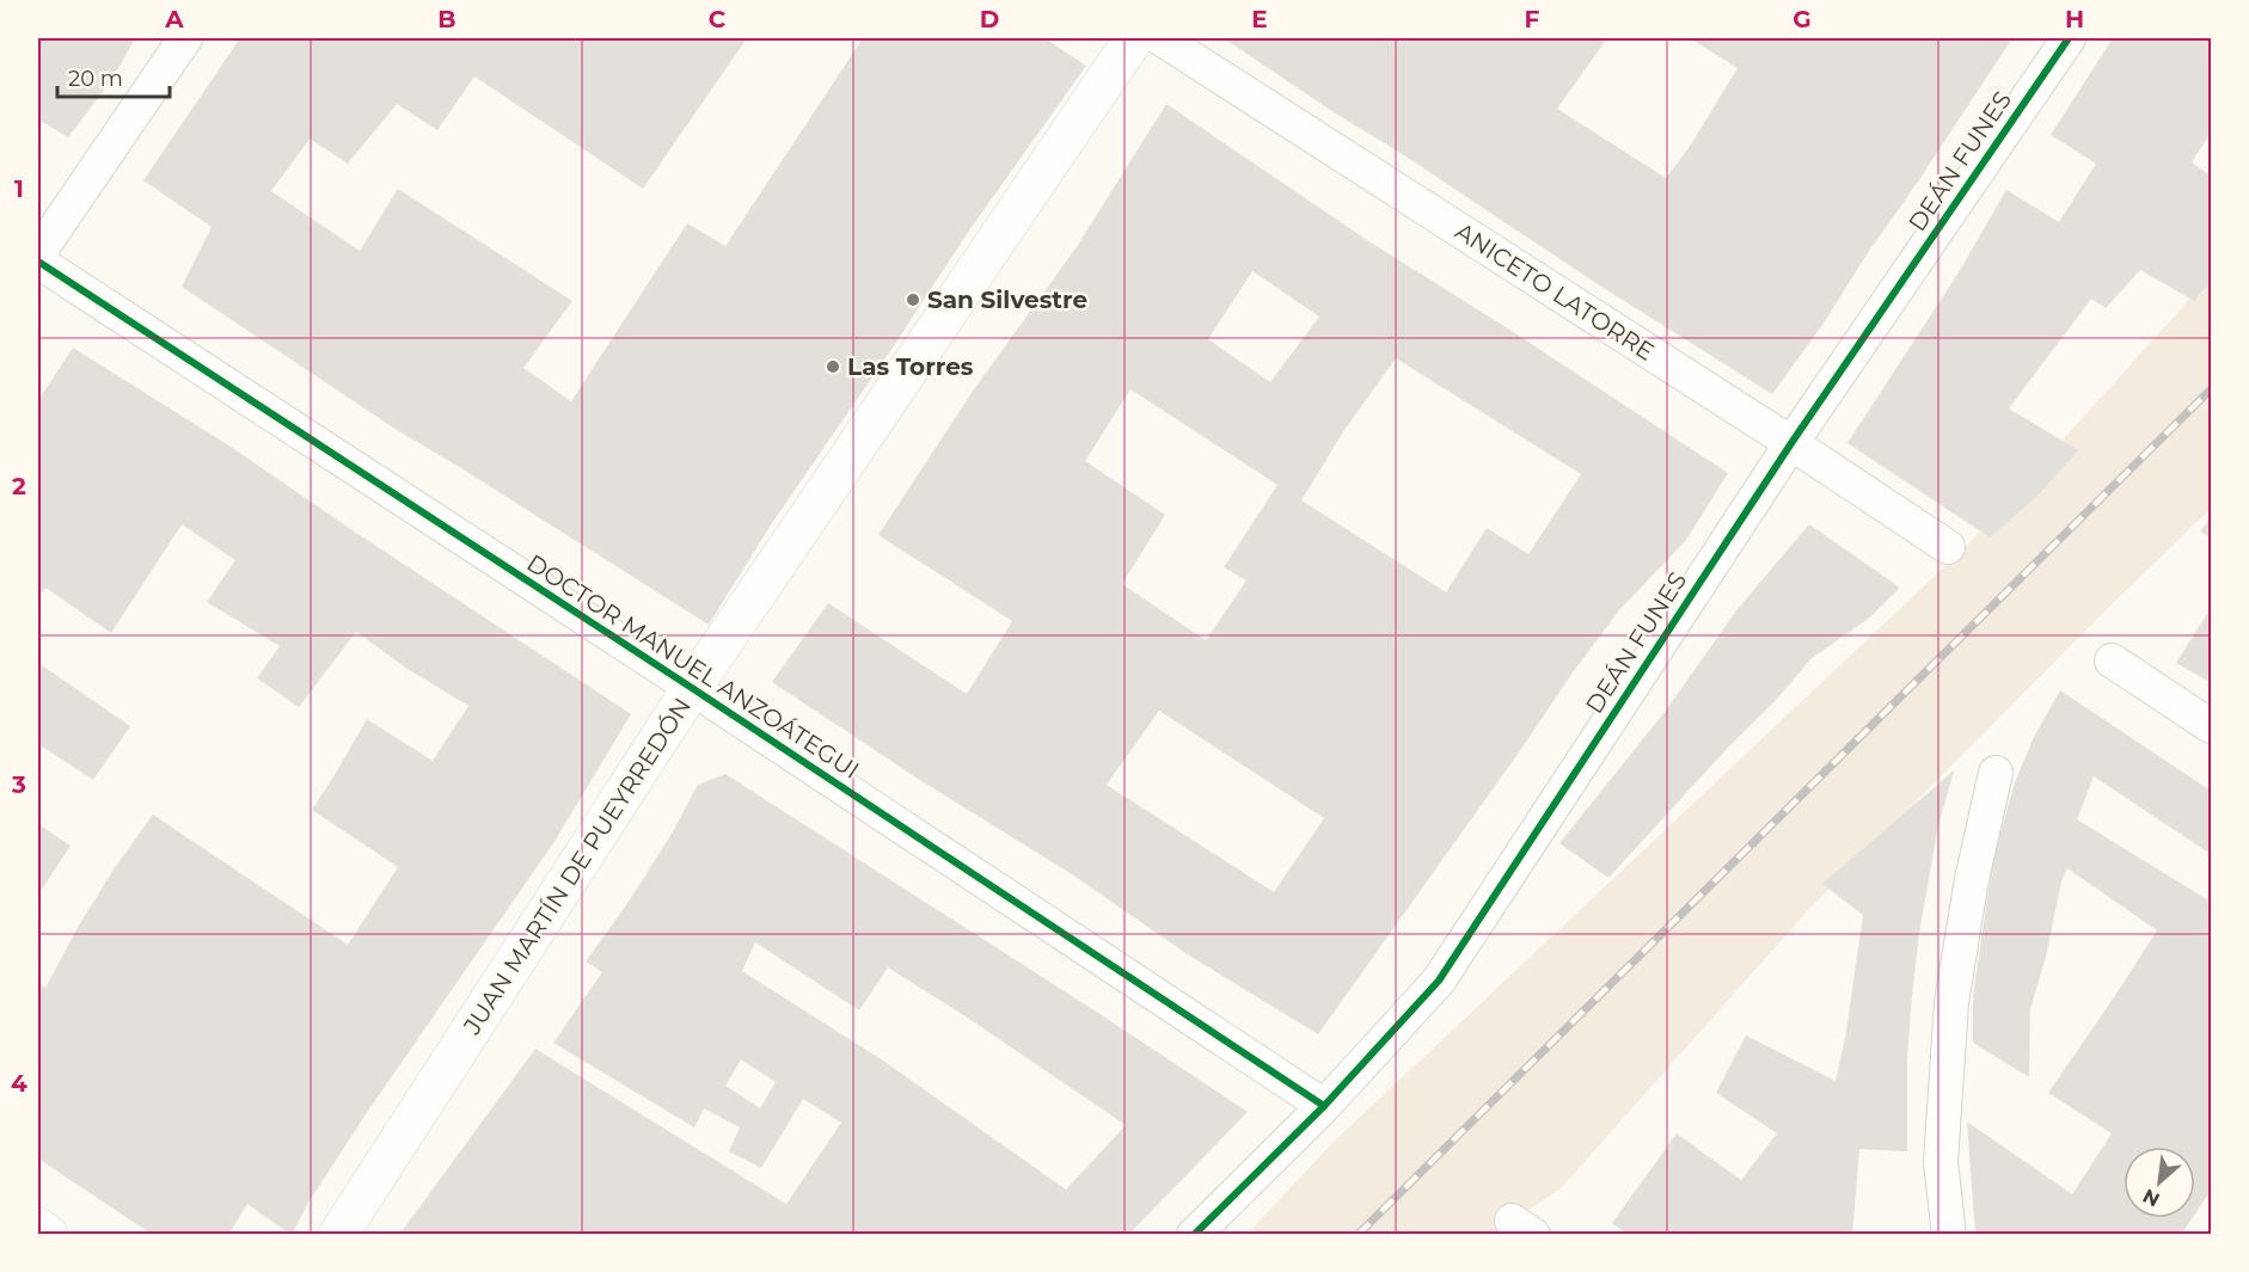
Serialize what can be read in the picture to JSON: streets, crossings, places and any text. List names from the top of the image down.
{
  "streets": {
    "street": [
      "DEÁN FUNES",
      "ANICETO LATORRE",
      "DOCTOR MANUEL ANZOÁTEGUI",
      "JUAN MARTÍN DE PUEYRREDÓN"
    ]
  },
  "crossings": [
    ["DEÁN FUNES", "ANICETO LATORRE"],
    ["DEÁN FUNES", "DOCTOR MANUEL ANZOÁTEGUI"],
    ["DOCTOR MANUEL ANZOÁTEGUI", "JUAN MARTÍN DE PUEYRREDÓN"]
  ],
  "places": ["San Silvestre", "Las Torres"],
  "scale_bar": "20 m",
  "north": "bottom left",
  "grid": {
    "columns": [
      "A",
      "B",
      "C",
      "D",
      "E",
      "F",
      "G",
      "H"
    ],
    "rows": [
      "1",
      "2",
      "3",
      "4"
    ]
  }
}
